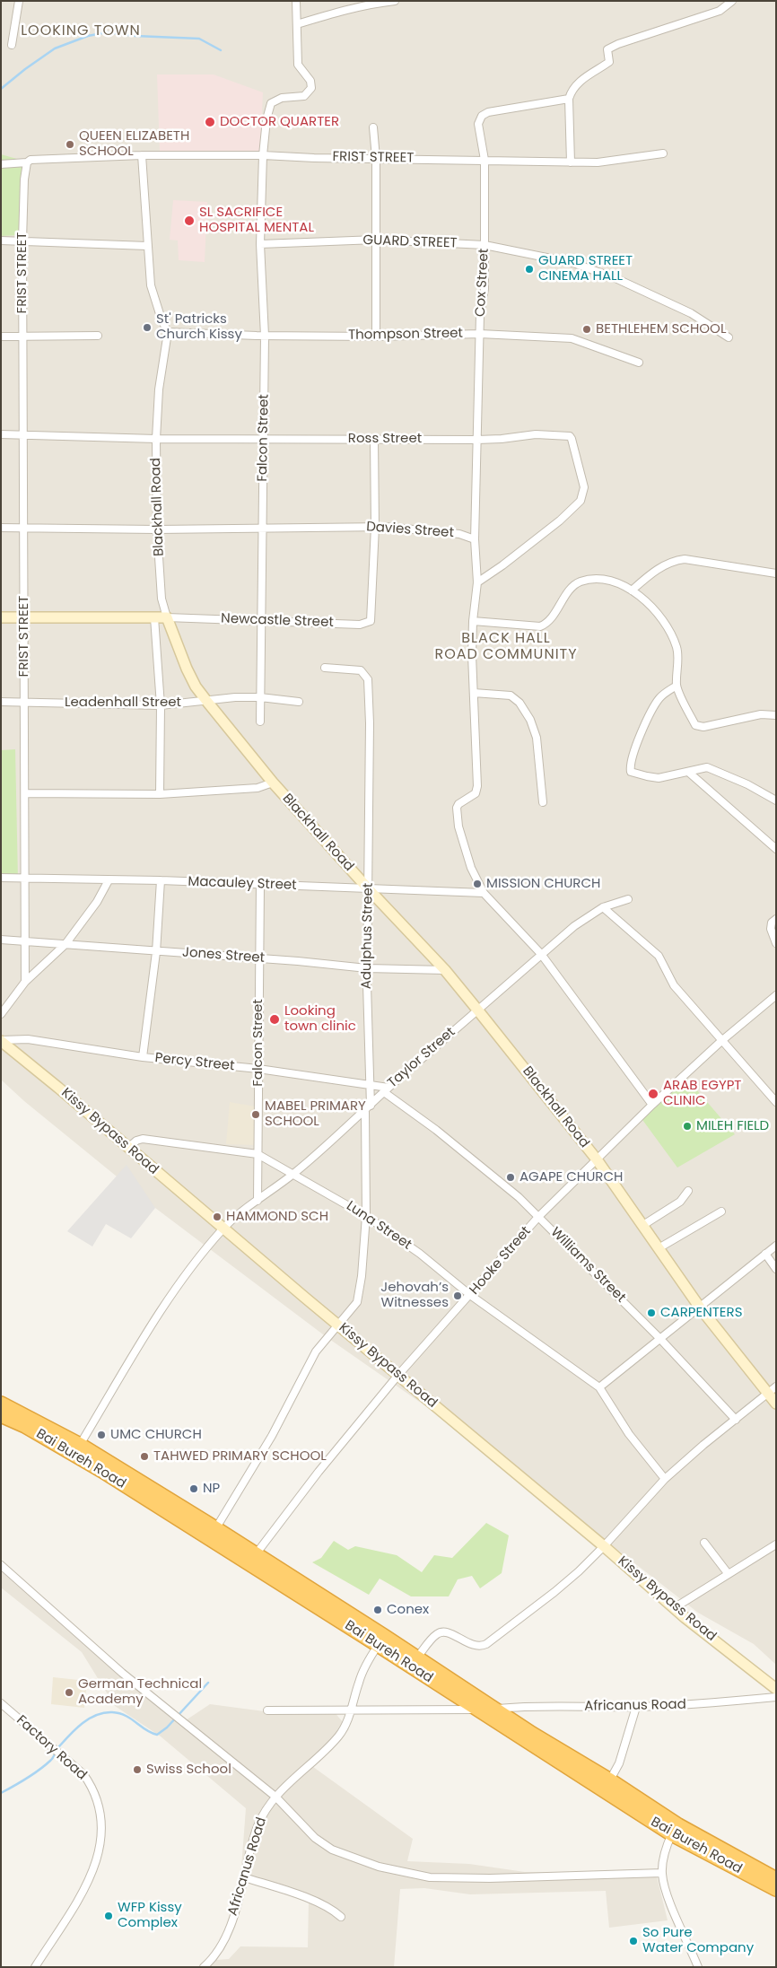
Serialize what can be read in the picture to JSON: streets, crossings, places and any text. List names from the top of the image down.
{
  "streets": {
    "highway": ["Bai Bureh Road"],
    "street": [
      "FRIST STREET",
      "GUARD STREET",
      "Cox Street",
      "Thompson Street",
      "Falcon Street",
      "Ross Street",
      "Blackhall Road",
      "Davies Street",
      "Newcastle Street",
      "Leadenhall Street",
      "Macauley Street",
      "Adulphus Street",
      "Jones Street",
      "Taylor Street",
      "Percy Street",
      "Kissy Bypass Road",
      "Luna Street",
      "Hooke Street",
      "Williams Street",
      "Africanus Road",
      "Factory Road"
    ]
  },
  "crossings": [
    ["FRIST STREET", "Cox Street"],
    ["FRIST STREET", "Falcon Street"],
    ["FRIST STREET", "Ross Street"],
    ["FRIST STREET", "Davies Street"],
    ["FRIST STREET", "Newcastle Street"],
    ["FRIST STREET", "Leadenhall Street"],
    ["FRIST STREET", "Macauley Street"],
    ["FRIST STREET", "Jones Street"],
    ["GUARD STREET", "Cox Street"],
    ["GUARD STREET", "Falcon Street"],
    ["Cox Street", "Thompson Street"],
    ["Cox Street", "Ross Street"],
    ["Cox Street", "Davies Street"],
    ["Thompson Street", "Falcon Street"],
    ["Thompson Street", "Blackhall Road"],
    ["Falcon Street", "Ross Street"],
    ["Falcon Street", "Davies Street"],
    ["Falcon Street", "Newcastle Street"],
    ["Falcon Street", "Leadenhall Street"],
    ["Falcon Street", "Macauley Street"],
    ["Falcon Street", "Jones Street"],
    ["Falcon Street", "Taylor Street"],
    ["Falcon Street", "Percy Street"],
    ["Falcon Street", "Luna Street"],
    ["Ross Street", "Blackhall Road"],
    ["Ross Street", "Newcastle Street"],
    ["Blackhall Road", "Davies Street"],
    ["Blackhall Road", "Newcastle Street"],
    ["Blackhall Road", "Leadenhall Street"],
    ["Blackhall Road", "Macauley Street"],
    ["Blackhall Road", "Adulphus Street"],
    ["Blackhall Road", "Jones Street"],
    ["Blackhall Road", "Taylor Street"],
    ["Blackhall Road", "Hooke Street"],
    ["Davies Street", "Newcastle Street"],
    ["Macauley Street", "Adulphus Street"],
    ["Adulphus Street", "Jones Street"],
    ["Adulphus Street", "Taylor Street"],
    ["Adulphus Street", "Percy Street"],
    ["Taylor Street", "Percy Street"],
    ["Taylor Street", "Kissy Bypass Road"],
    ["Taylor Street", "Luna Street"],
    ["Taylor Street", "Williams Street"],
    ["Percy Street", "Kissy Bypass Road"],
    ["Percy Street", "Williams Street"],
    ["Kissy Bypass Road", "Luna Street"],
    ["Kissy Bypass Road", "Hooke Street"],
    ["Luna Street", "Hooke Street"],
    ["Hooke Street", "Williams Street"],
    ["Bai Bureh Road", "Africanus Road"]
  ],
  "districts": ["LOOKING TOWN", "BLACK HALL ROAD COMMUNITY"],
  "places": [
    "DOCTOR QUARTER",
    "QUEEN ELIZABETH SCHOOL",
    "SL SACRIFICE HOSPITAL MENTAL",
    "GUARD STREET CINEMA HALL",
    "St' Patricks Church Kissy",
    "BETHLEHEM SCHOOL",
    "MISSION CHURCH",
    "Looking town clinic",
    "ARAB EGYPT CLINIC",
    "MABEL PRIMARY SCHOOL",
    "MILEH FIELD",
    "AGAPE CHURCH",
    "HAMMOND SCH",
    "Jehovah’s Witnesses",
    "CARPENTERS",
    "UMC CHURCH",
    "TAHWED PRIMARY SCHOOL",
    "NP",
    "Conex",
    "German Technical Academy",
    "Swiss School",
    "WFP Kissy Complex",
    "So Pure Water Company"
  ]
}
